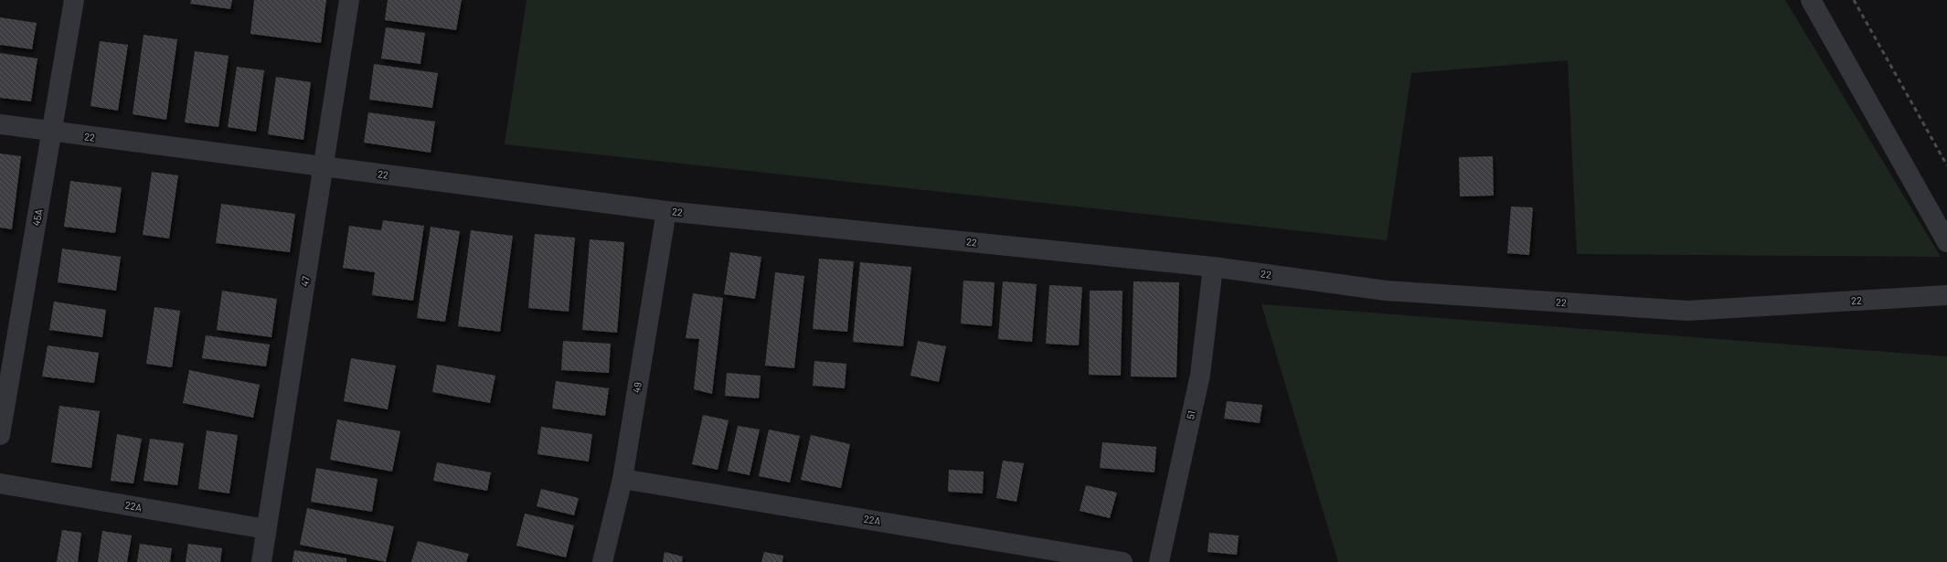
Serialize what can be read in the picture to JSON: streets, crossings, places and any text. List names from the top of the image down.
{
  "streets": {
    "street": [
      "22",
      "45A",
      "47",
      "49",
      "51",
      "22A"
    ]
  },
  "crossings": [
    ["22", "45A"],
    ["22", "47"],
    ["22", "49"],
    ["22", "51"],
    ["47", "22A"],
    ["49", "22A"]
  ]
}
